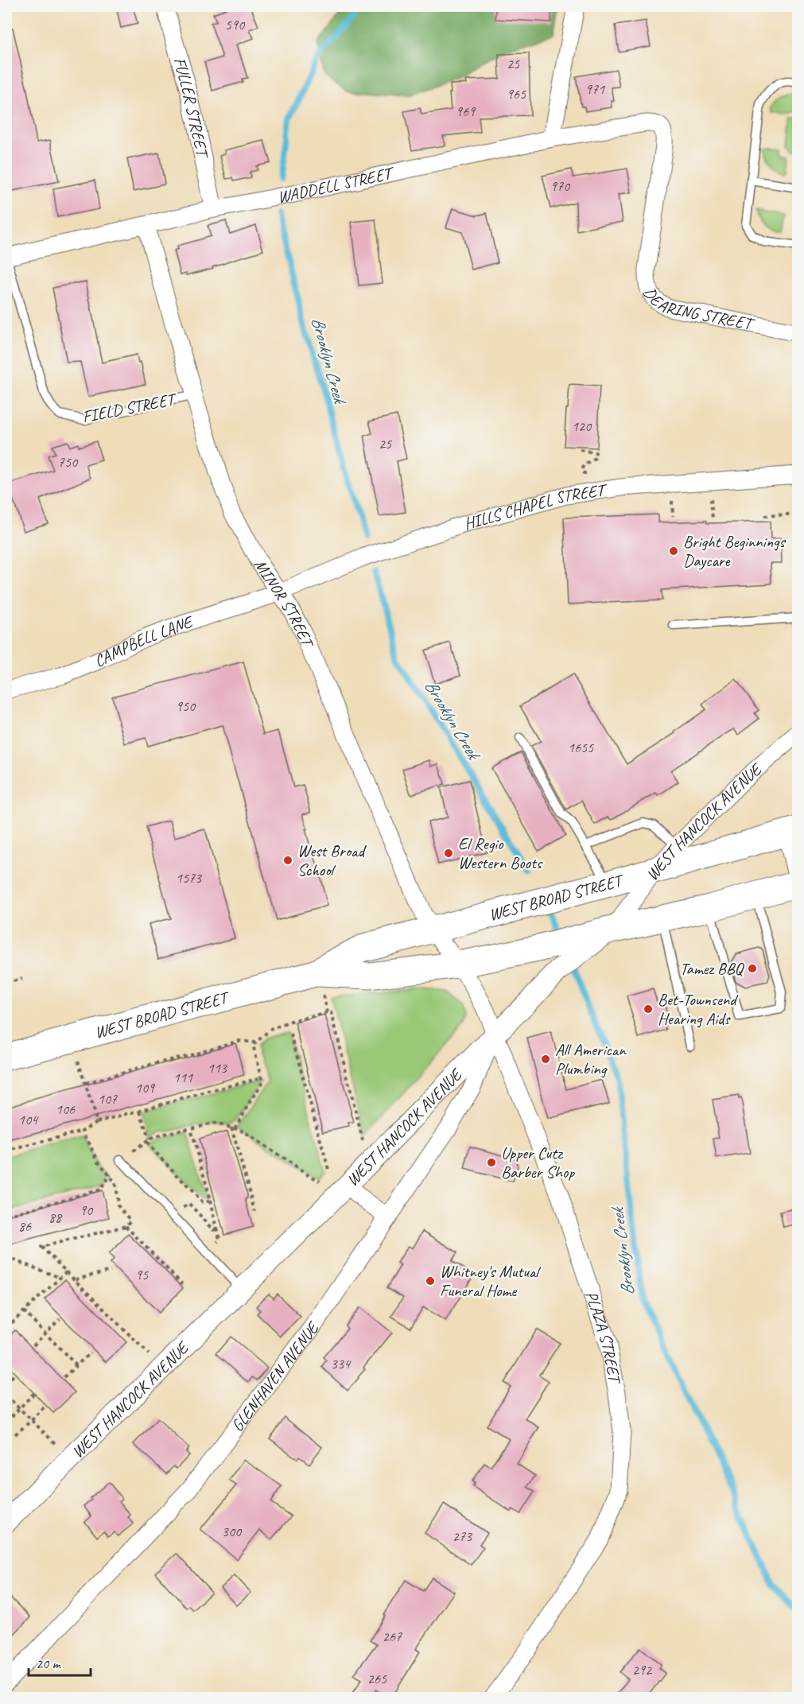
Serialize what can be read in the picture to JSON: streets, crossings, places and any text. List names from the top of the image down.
{
  "streets": {
    "main road": ["WEST BROAD STREET"],
    "street": [
      "FULLER STREET",
      "WADDELL STREET",
      "DEARING STREET",
      "HILLS CHAPEL STREET",
      "MINOR STREET",
      "CAMPBELL LANE",
      "WEST HANCOCK AVENUE",
      "PLAZA STREET",
      "GLENHAVEN AVENUE"
    ],
    "lane": ["FIELD STREET"]
  },
  "crossings": [
    ["FULLER STREET", "WADDELL STREET"],
    ["WADDELL STREET", "DEARING STREET"],
    ["WADDELL STREET", "FIELD STREET"],
    ["WADDELL STREET", "MINOR STREET"],
    ["FIELD STREET", "MINOR STREET"],
    ["HILLS CHAPEL STREET", "MINOR STREET"],
    ["HILLS CHAPEL STREET", "CAMPBELL LANE"],
    ["MINOR STREET", "CAMPBELL LANE"],
    ["MINOR STREET", "WEST BROAD STREET"],
    ["MINOR STREET", "PLAZA STREET"],
    ["WEST HANCOCK AVENUE", "WEST BROAD STREET"],
    ["WEST HANCOCK AVENUE", "PLAZA STREET"],
    ["WEST HANCOCK AVENUE", "GLENHAVEN AVENUE"],
    ["WEST BROAD STREET", "PLAZA STREET"],
    ["PLAZA STREET", "GLENHAVEN AVENUE"]
  ],
  "water": ["Brooklyn Creek"],
  "places": [
    "Bright Beginnings Daycare",
    "El Regio Western Boots",
    "West Broad School",
    "Tamez BBQ",
    "Bet-Townsend Hearing Aids",
    "All American Plumbing",
    "Upper Cutz Barber Shop",
    "Whitney's Mutual Funeral Home"
  ],
  "house_numbers": [
    "590",
    "25",
    "971",
    "965",
    "969",
    "970",
    "120",
    "25",
    "750",
    "950",
    "1655",
    "1573",
    "113",
    "111",
    "109",
    "107",
    "106",
    "104",
    "90",
    "88",
    "86",
    "95",
    "334",
    "300",
    "273",
    "267",
    "292",
    "265"
  ],
  "scale_bar": "20 m"
}
